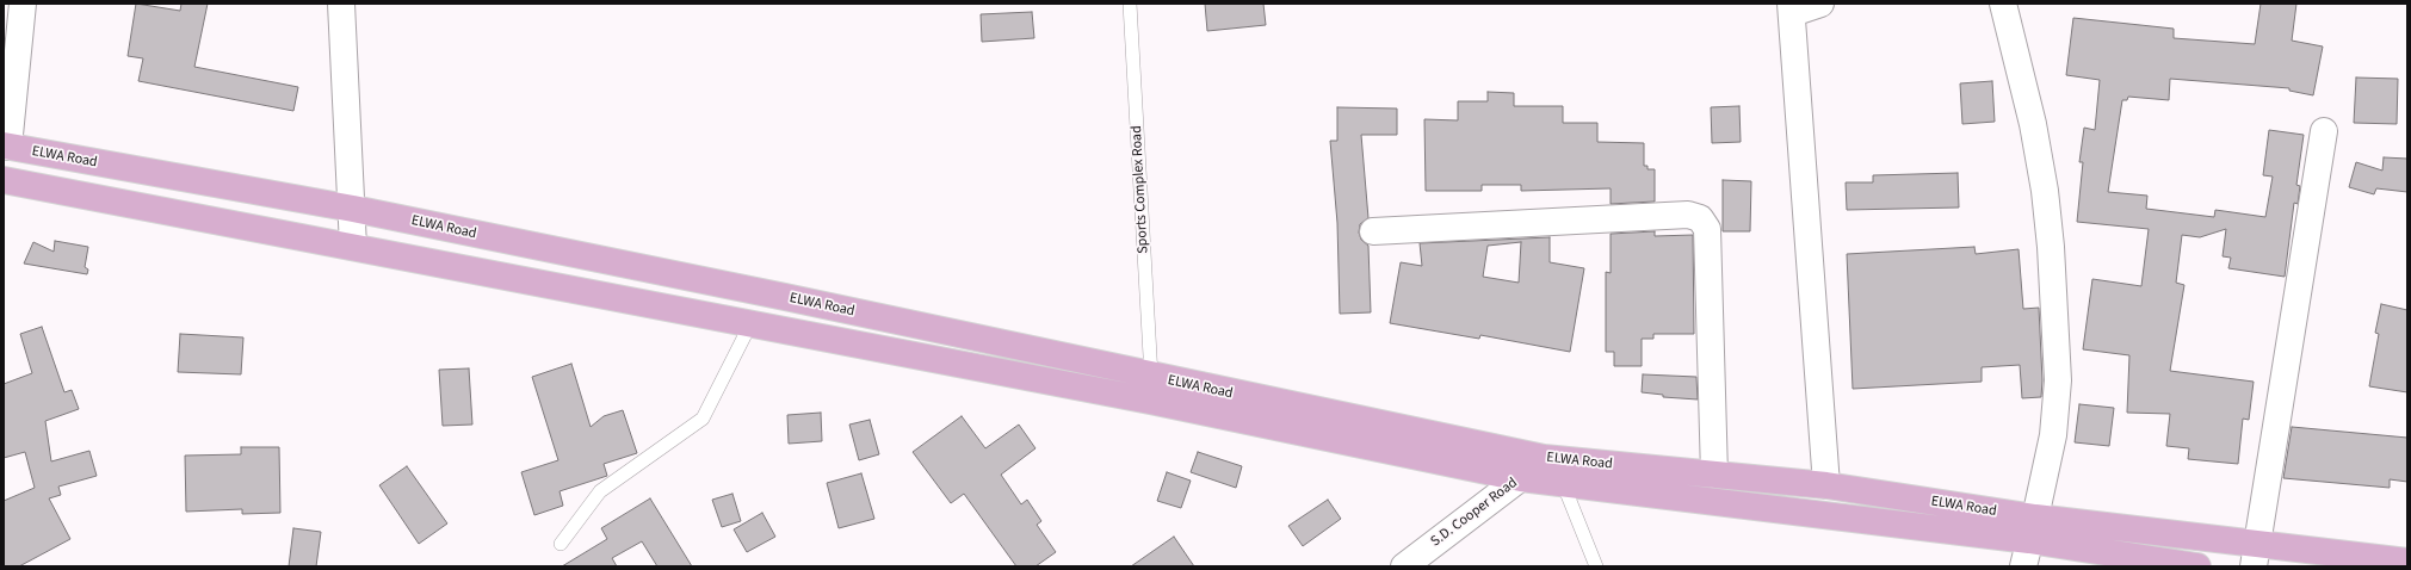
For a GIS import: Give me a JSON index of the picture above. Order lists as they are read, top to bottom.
{
  "streets": {
    "main road": ["ELWA Road"],
    "street": ["S.D. Cooper Road"],
    "lane": ["Sports Complex Road"]
  },
  "crossings": [
    ["ELWA Road", "Sports Complex Road"],
    ["ELWA Road", "S.D. Cooper Road"]
  ]
}
